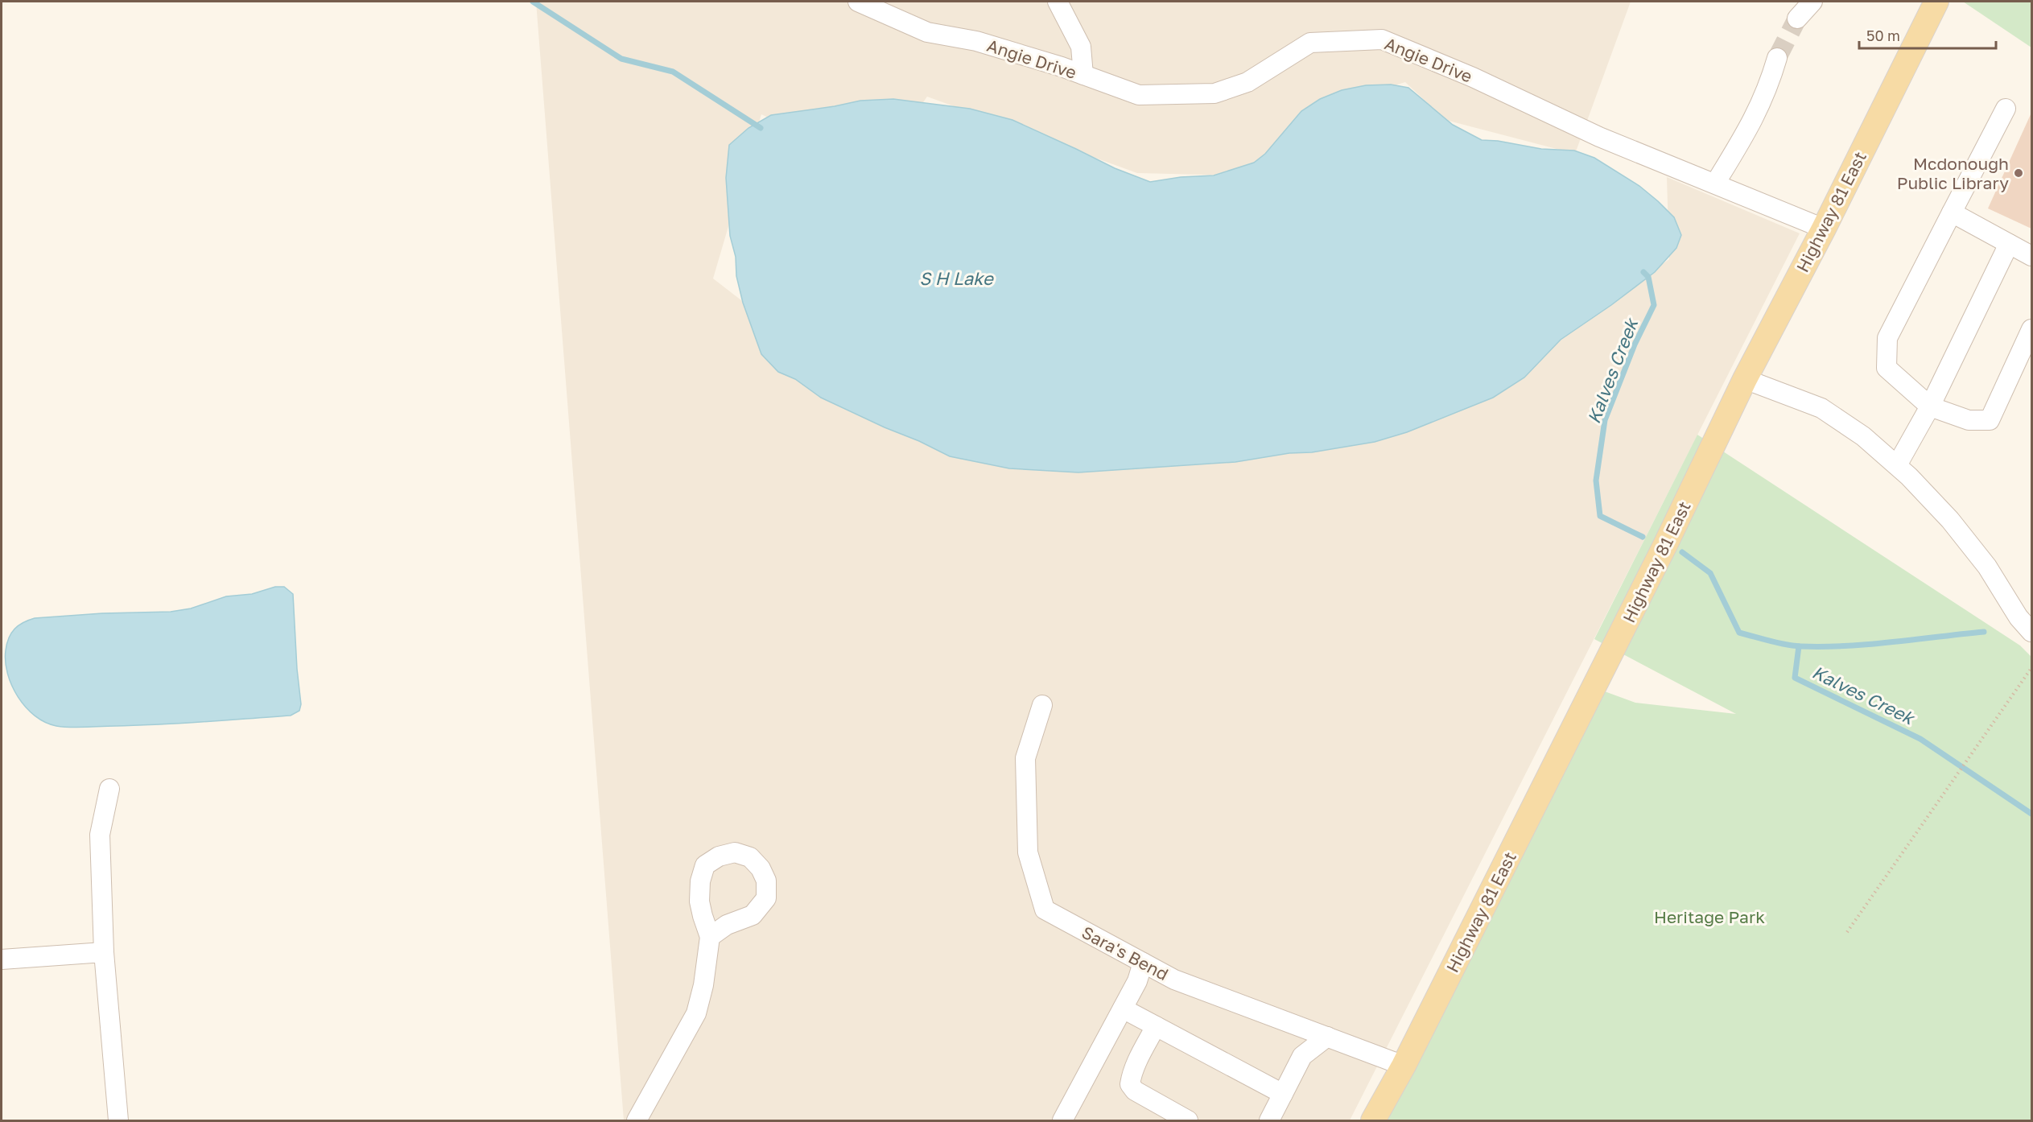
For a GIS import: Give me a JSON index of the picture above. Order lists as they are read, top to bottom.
{
  "streets": {
    "main road": ["Highway 81 East"],
    "street": ["Angie Drive", "Sara's Bend"]
  },
  "crossings": [
    ["Angie Drive", "Highway 81 East"],
    ["Highway 81 East", "Sara's Bend"]
  ],
  "water": ["S H Lake", "Kalves Creek"],
  "parks": ["Heritage Park"],
  "places": ["Mcdonough Public Library"],
  "scale_bar": "50 m"
}
